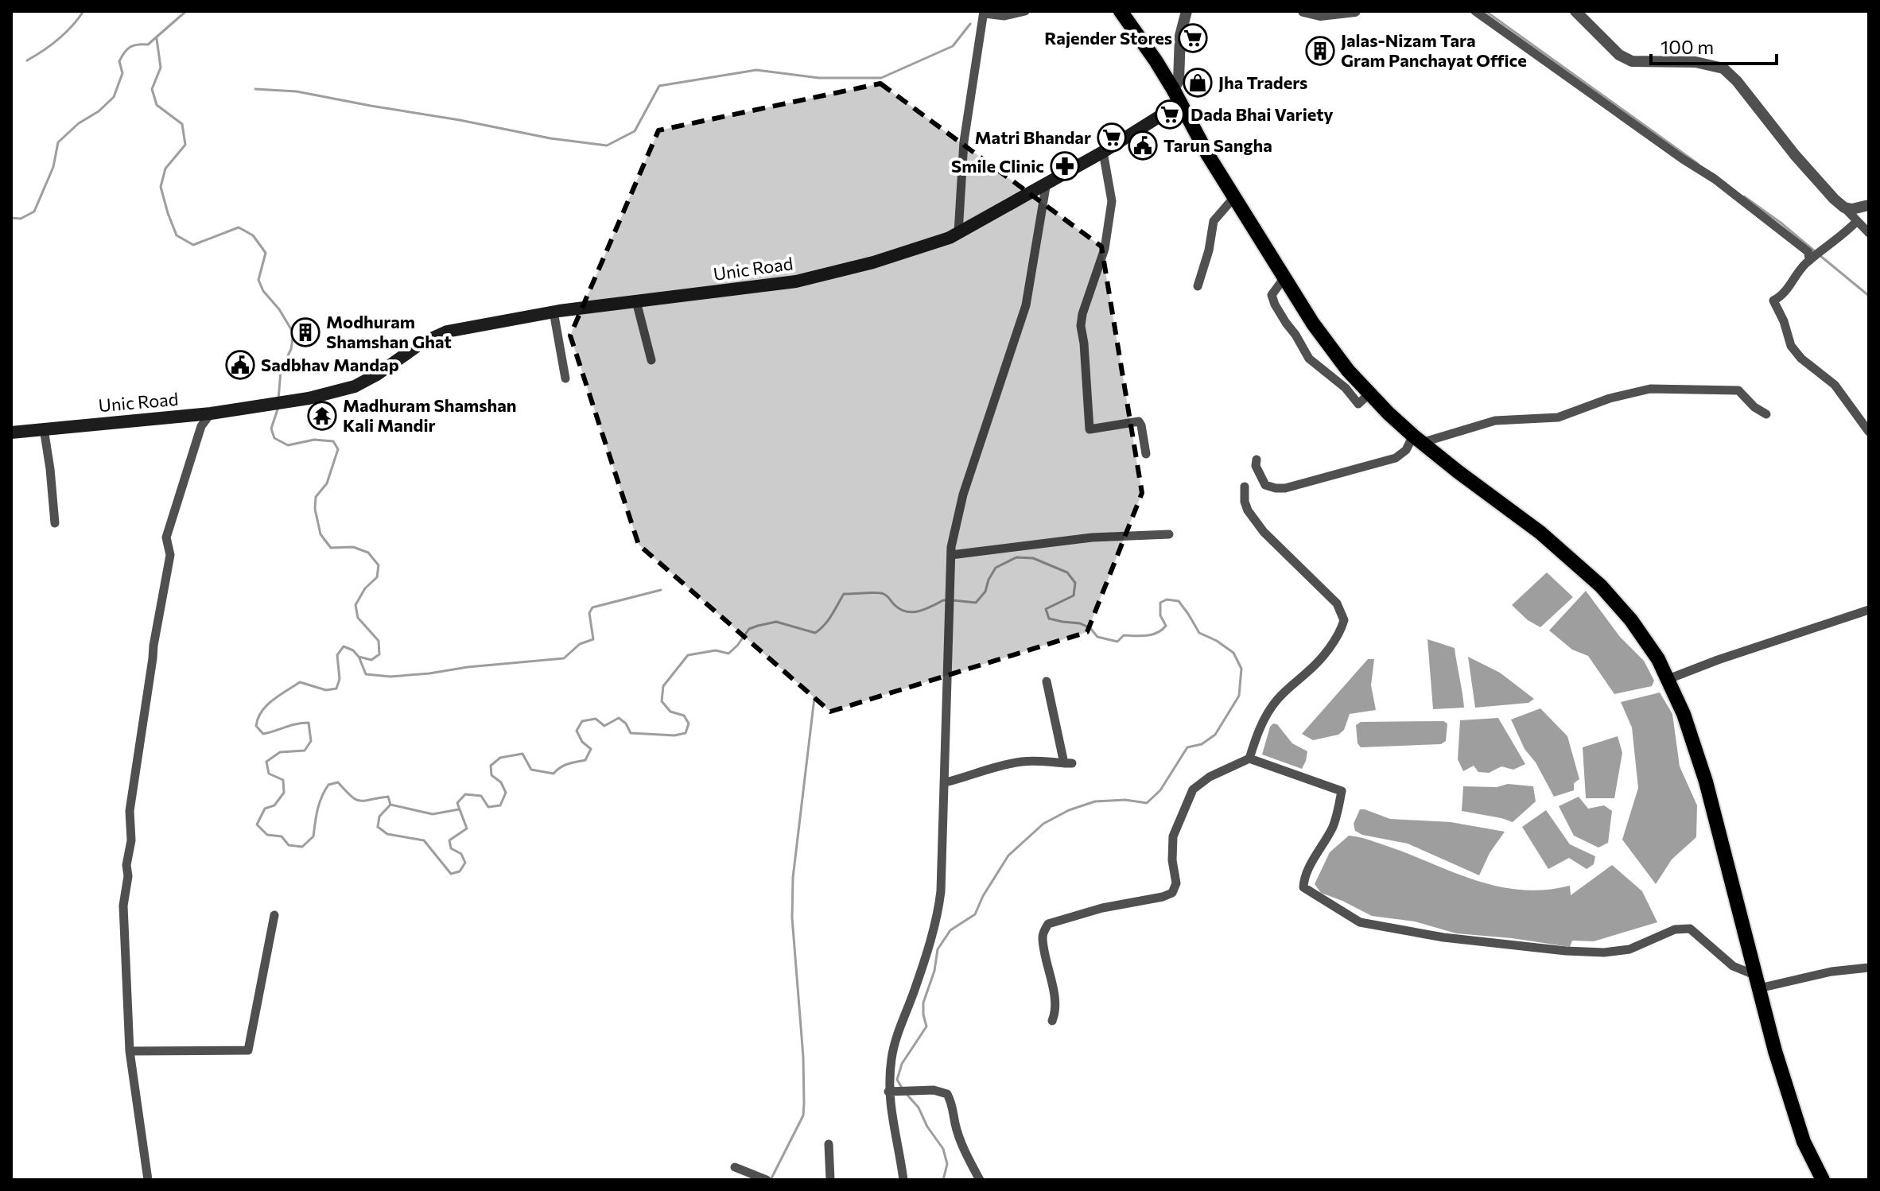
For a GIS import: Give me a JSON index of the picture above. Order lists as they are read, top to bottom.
{
  "streets": {
    "main road": ["Unic Road"]
  },
  "places": {
    "supermarket": ["Rajender Stores", "Dada Bhai Variety", "Matri Bhandar"],
    "building": ["Jalas-Nizam Tara Gram Panchayat Office", "Modhuram Shamshan Ghat"],
    "shop": ["Jha Traders"],
    "public building": ["Tarun Sangha", "Sadbhav Mandap"],
    "pharmacy": ["Smile Clinic"],
    "temple": ["Madhuram Shamshan Kali Mandir"]
  },
  "scale_bar": "100 m"
}
